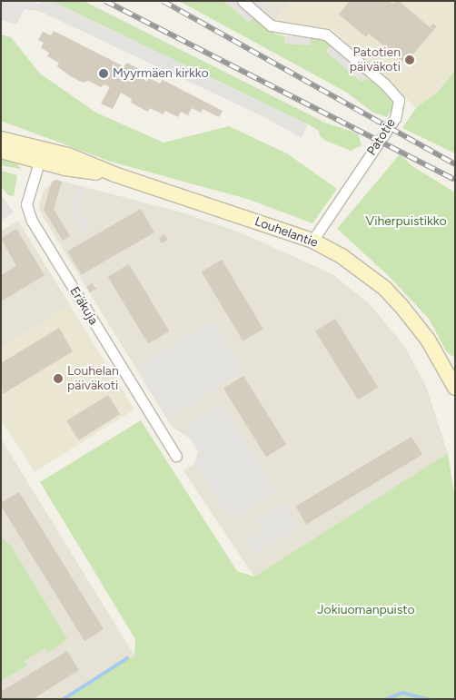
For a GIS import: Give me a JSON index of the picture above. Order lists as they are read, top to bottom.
{
  "streets": {
    "main road": ["Louhelantie"],
    "street": ["Patotie", "Eräkuja"]
  },
  "crossings": [
    ["Patotie", "Louhelantie"],
    ["Louhelantie", "Eräkuja"]
  ],
  "parks": ["Viherpuistikko", "Jokiuomanpuisto"],
  "places": ["Patotien päiväkoti", "Myyrmäen kirkko", "Louhelan päiväkoti"]
}
